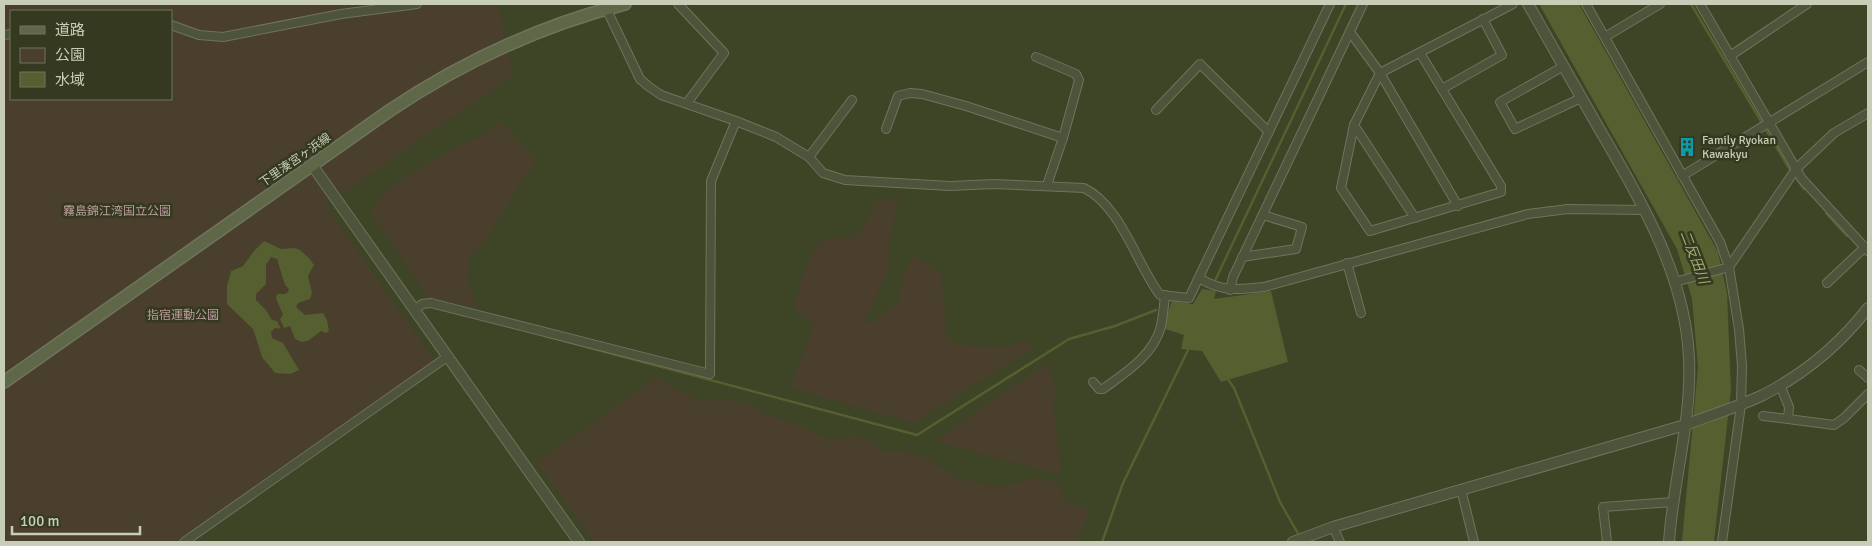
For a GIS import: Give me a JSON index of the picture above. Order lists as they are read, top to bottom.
{
  "streets": {
    "main road": ["下里湊宮ヶ浜線"]
  },
  "water": ["二反田川"],
  "parks": ["霧島錦江湾国立公園", "指宿運動公園"],
  "places": {
    "building": ["Family Ryokan Kawakyu"]
  },
  "legend": ["道路", "公園", "水域"],
  "scale_bar": "100 m"
}
